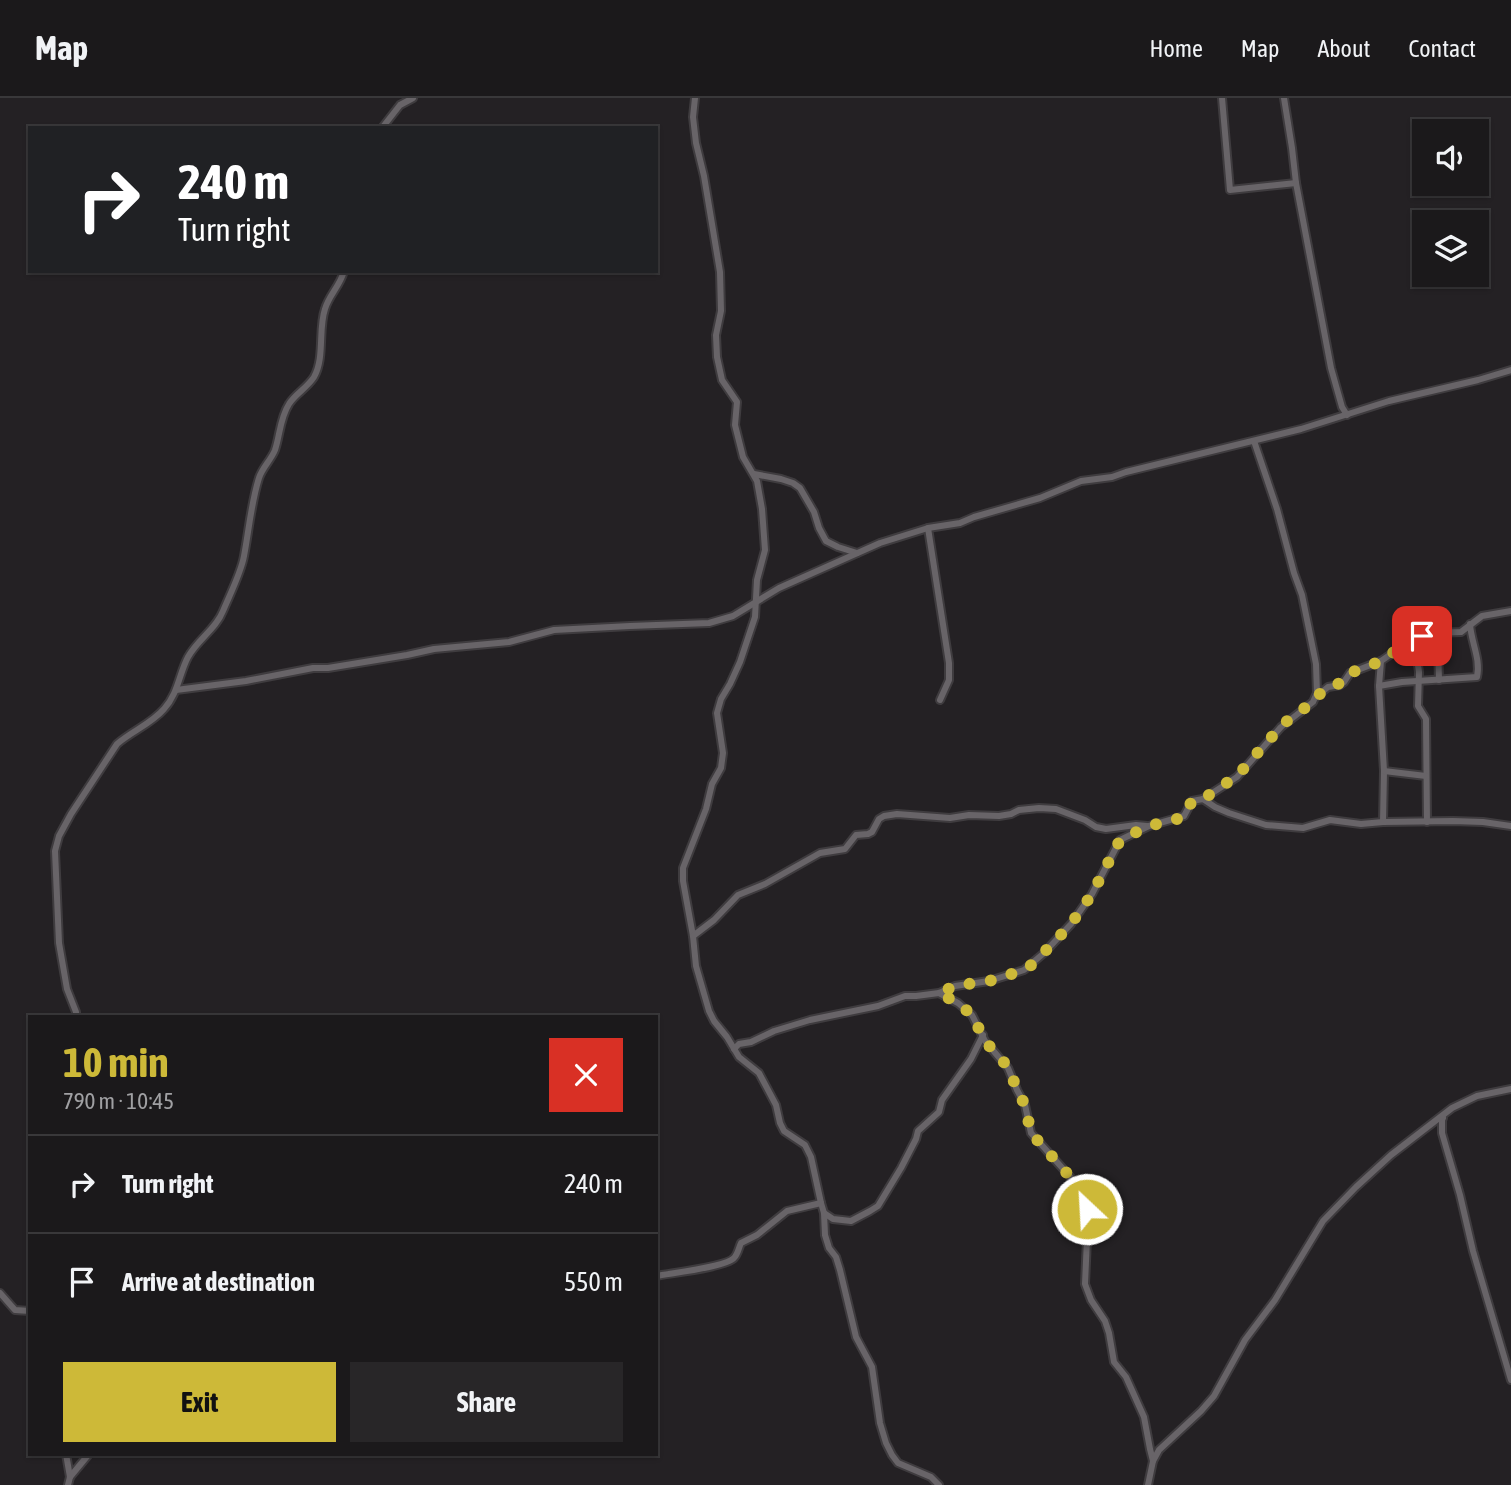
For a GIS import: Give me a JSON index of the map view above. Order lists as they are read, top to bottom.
{
  "page": {
    "header": "Map",
    "nav": [
      "Home",
      "Map",
      "About",
      "Contact"
    ],
    "turn": ["240 m", "Turn right"],
    "heading": ["10 min", "790 m · 10:45"],
    "list": [
      {
        "name": "Turn right",
        "value": "240 m"
      },
      {
        "name": "Arrive at destination",
        "value": "550 m"
      }
    ],
    "buttons": ["Exit", "Share"]
  }
}
